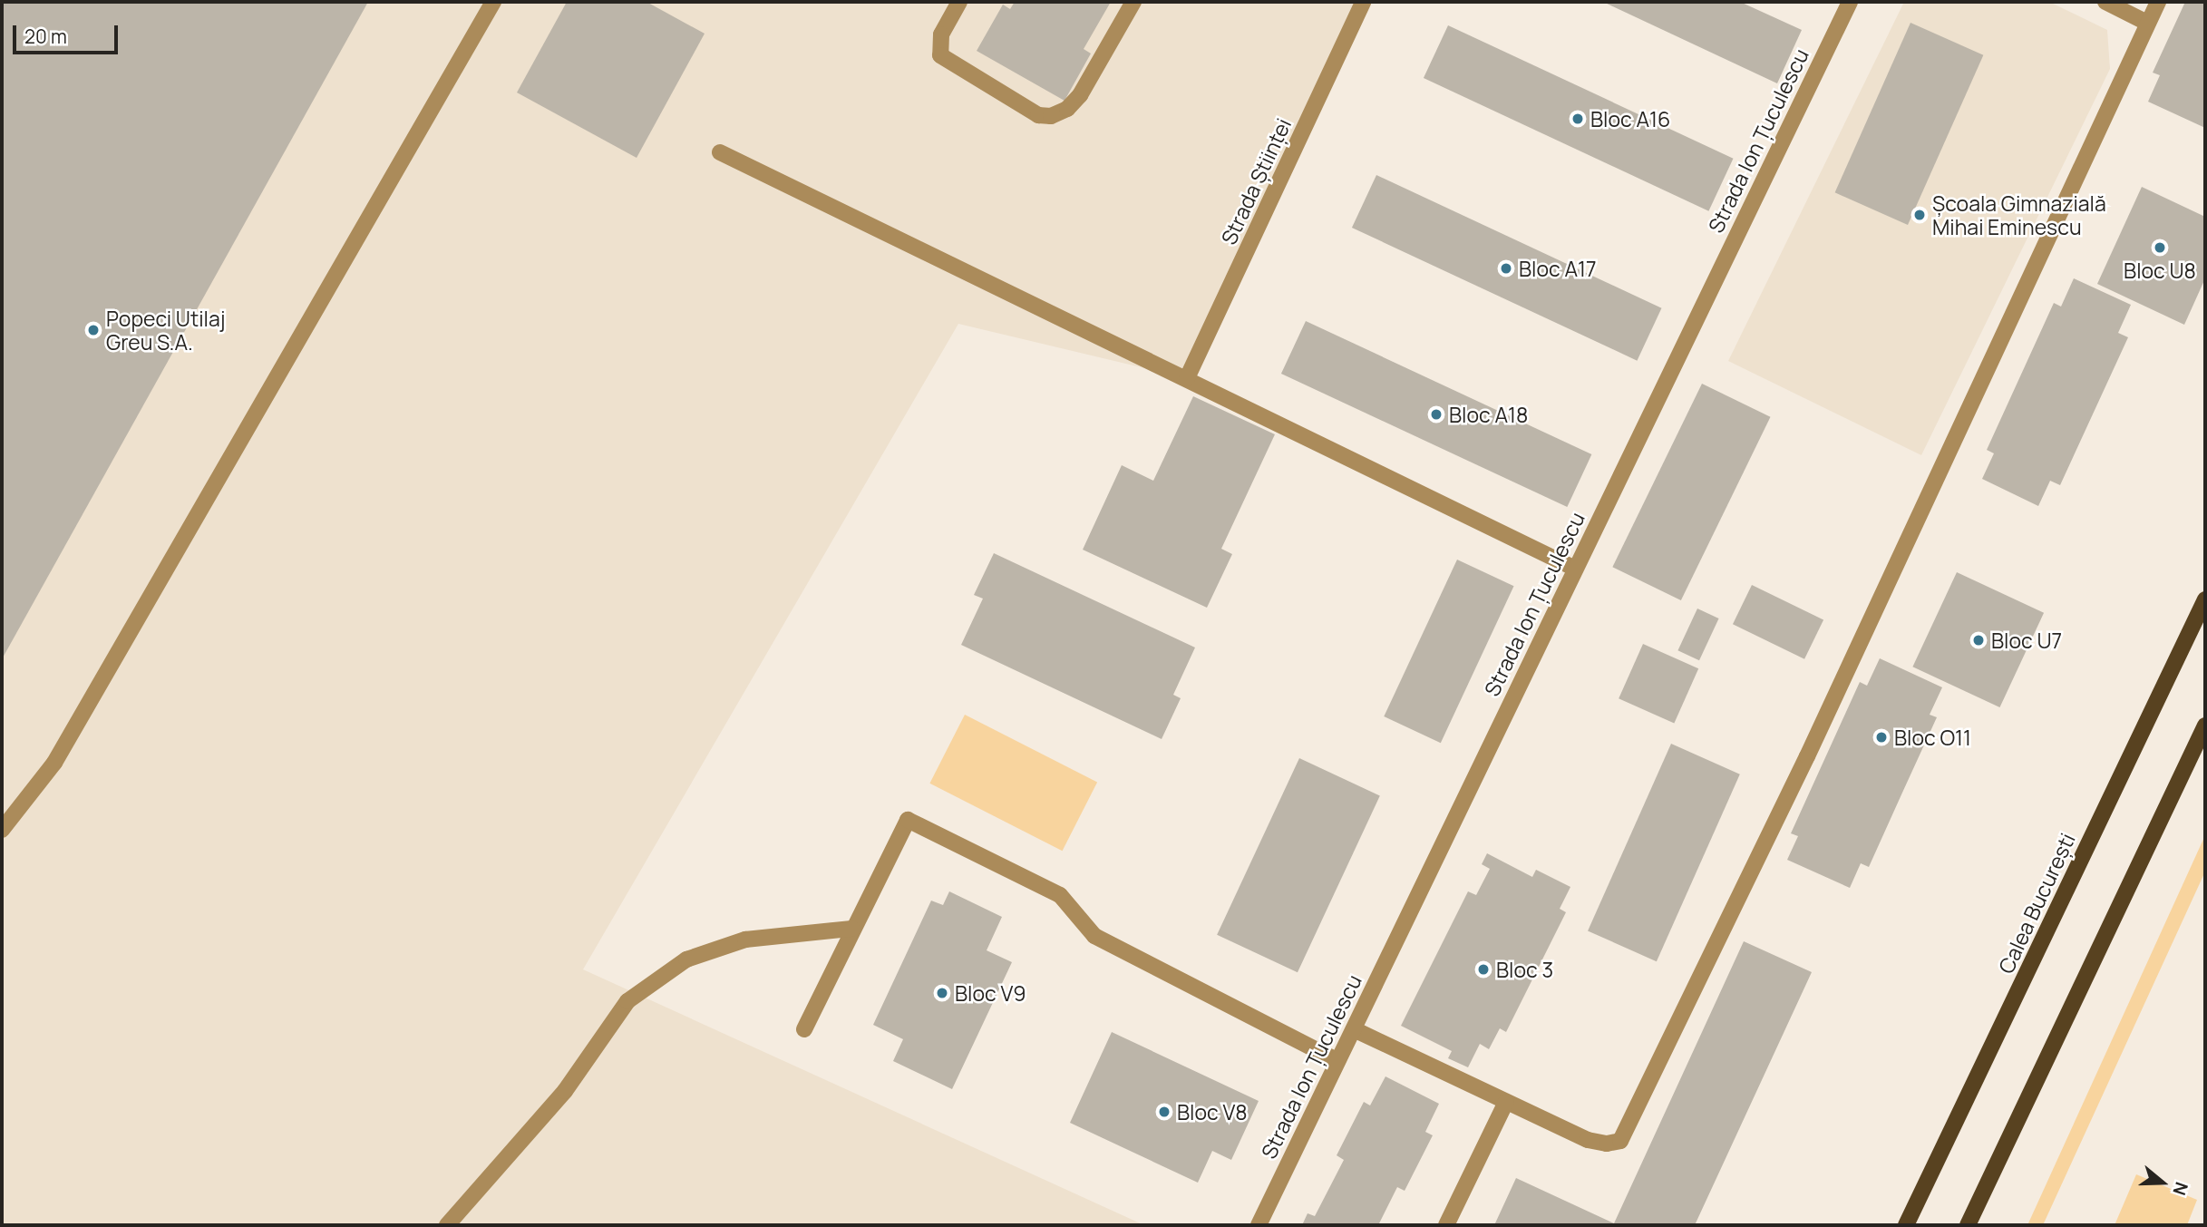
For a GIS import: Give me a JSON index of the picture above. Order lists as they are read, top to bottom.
{
  "streets": {
    "main road": ["Calea București"],
    "street": ["Strada Ion Țuculescu", "Strada Științei"]
  },
  "places": [
    "Bloc A16",
    "Școala Gimnazială Mihai Eminescu",
    "Bloc U8",
    "Bloc A17",
    "Popeci Utilaj Greu S.A.",
    "Bloc A18",
    "Bloc U7",
    "Bloc O11",
    "Bloc 3",
    "Bloc V9",
    "Bloc V8"
  ],
  "scale_bar": "20 m",
  "north": "right"
}
